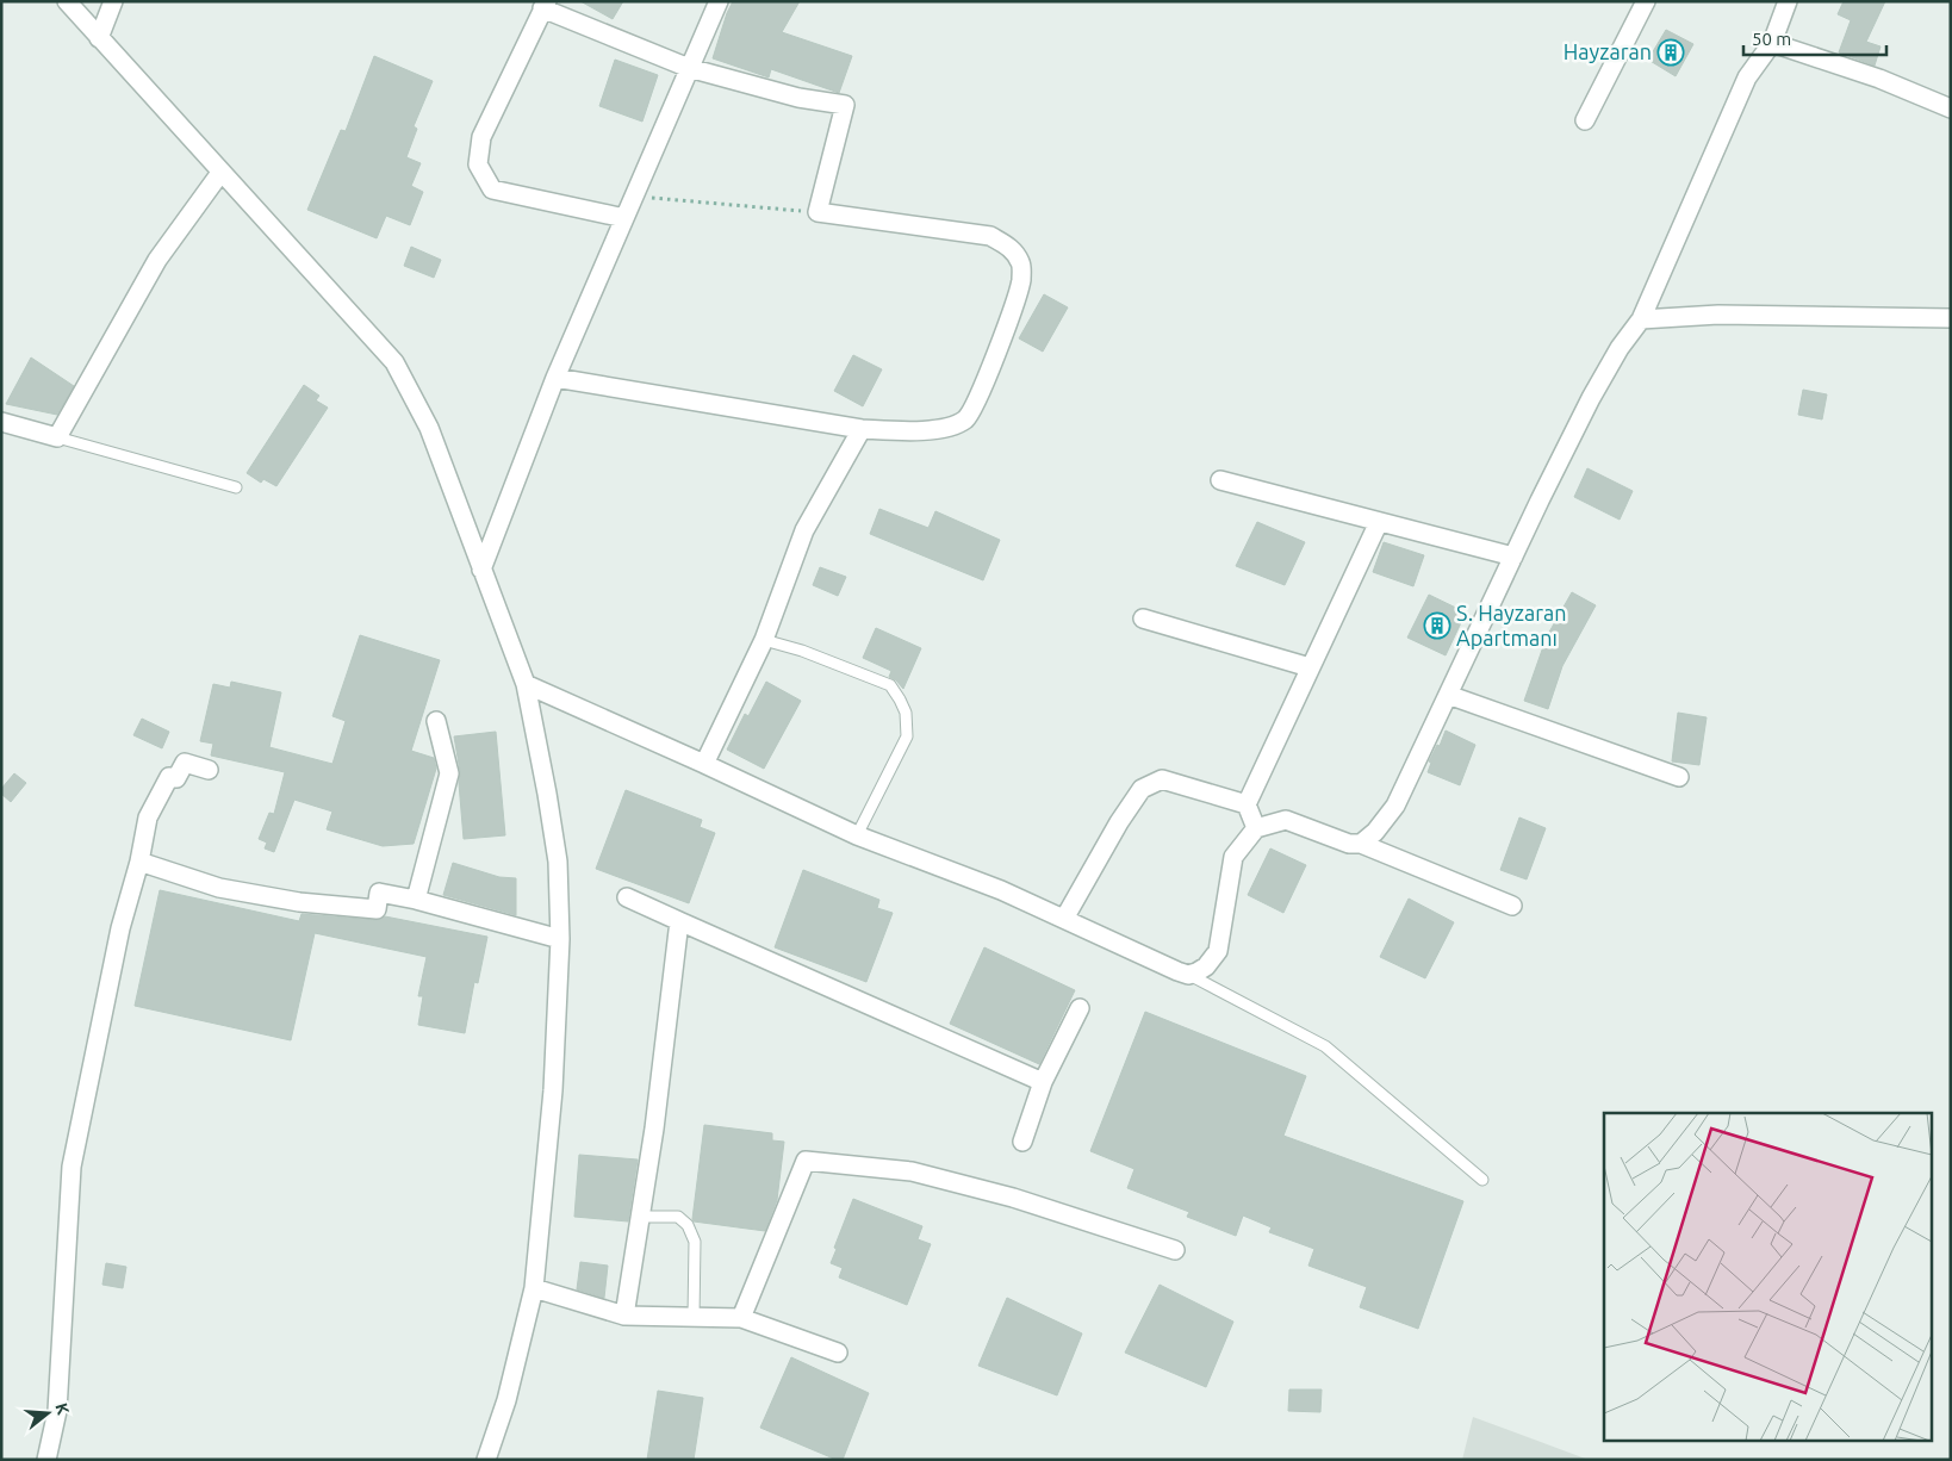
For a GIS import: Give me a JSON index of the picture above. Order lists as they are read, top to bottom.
{
  "places": {
    "building": ["Hayzaran", "S. Hayzaran Apartmanı"]
  },
  "scale_bar": "50 m",
  "north": "right"
}
